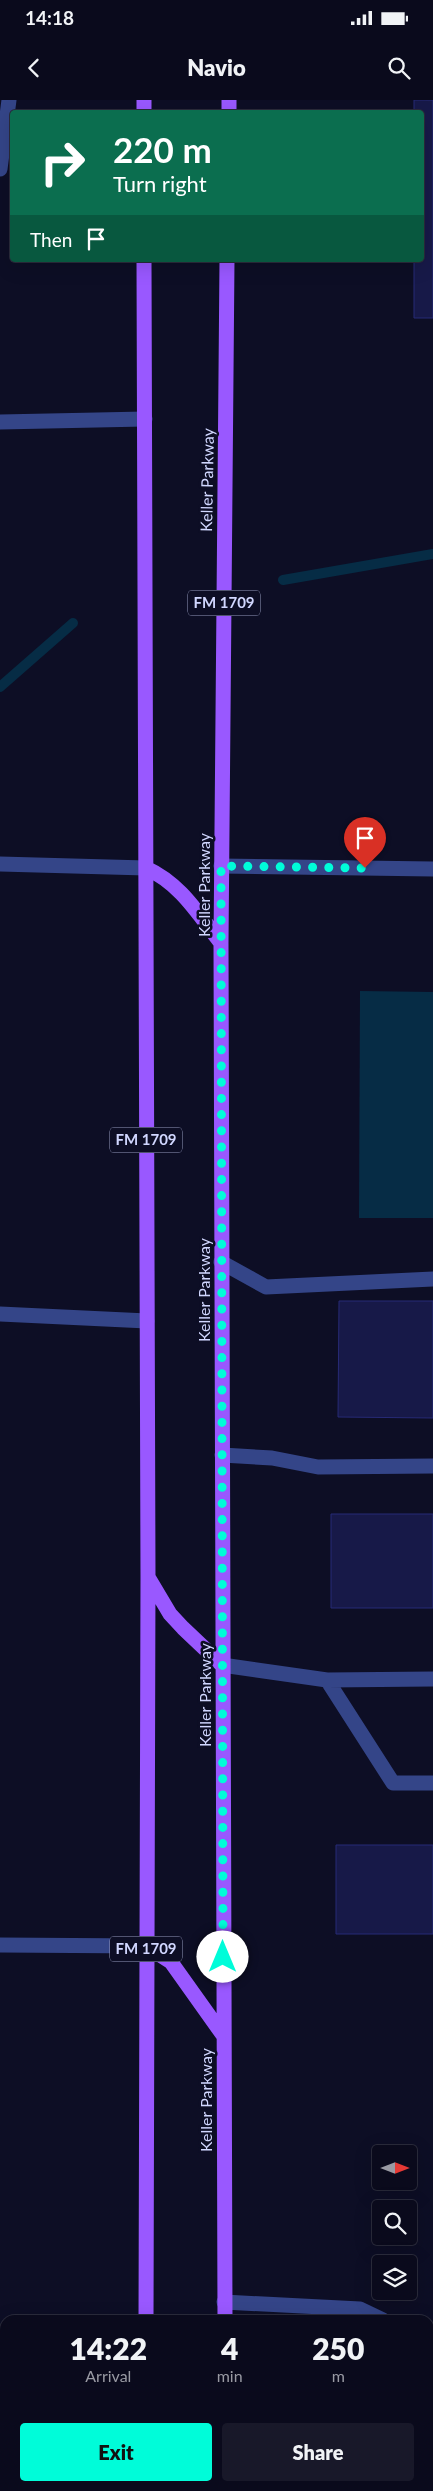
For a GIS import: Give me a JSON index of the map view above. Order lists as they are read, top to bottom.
{
  "streets": {
    "main road": ["Keller Parkway", "FM 1709"]
  },
  "north": "right",
  "page": {
    "status": "14:18",
    "header": "Navio",
    "turn": ["220 m", "Turn right"],
    "then": "Then",
    "eta": [
      "14:22",
      "Arrival",
      "4",
      "min",
      "250",
      "m"
    ],
    "buttons": ["Exit", "Share"]
  }
}
